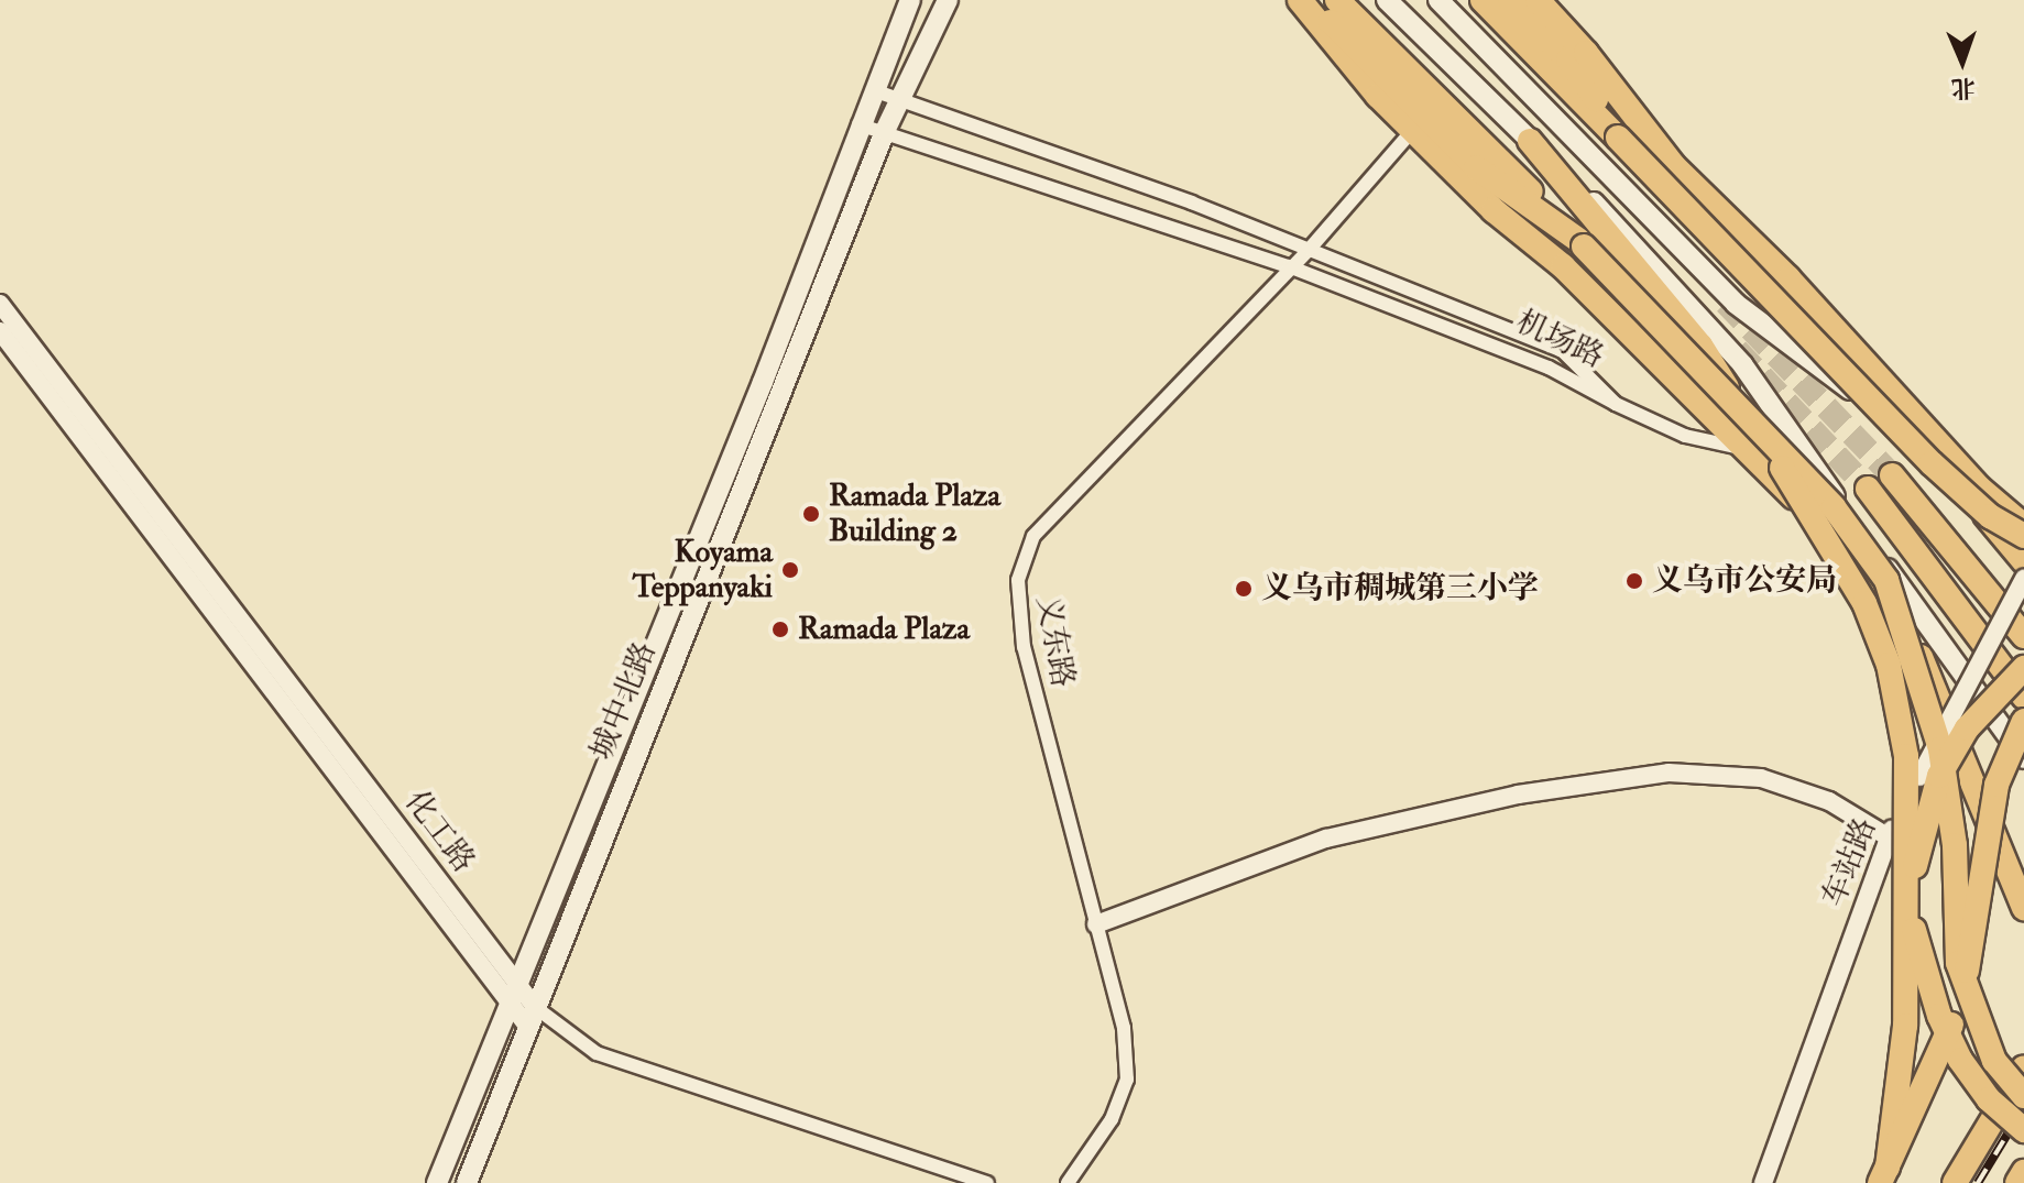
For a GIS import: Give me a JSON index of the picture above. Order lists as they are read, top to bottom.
{
  "streets": {
    "main road": ["城中北路"],
    "street": [
      "机场路",
      "义东路",
      "化工路",
      "车站路"
    ]
  },
  "crossings": [
    ["机场路", "义东路"],
    ["机场路", "城中北路"],
    ["城中北路", "化工路"]
  ],
  "places": [
    "Ramada Plaza Building 2",
    "Koyama Teppanyaki",
    "义乌市公安局",
    "义乌市稠城第三小学",
    "Ramada Plaza"
  ],
  "north": "bottom"
}
